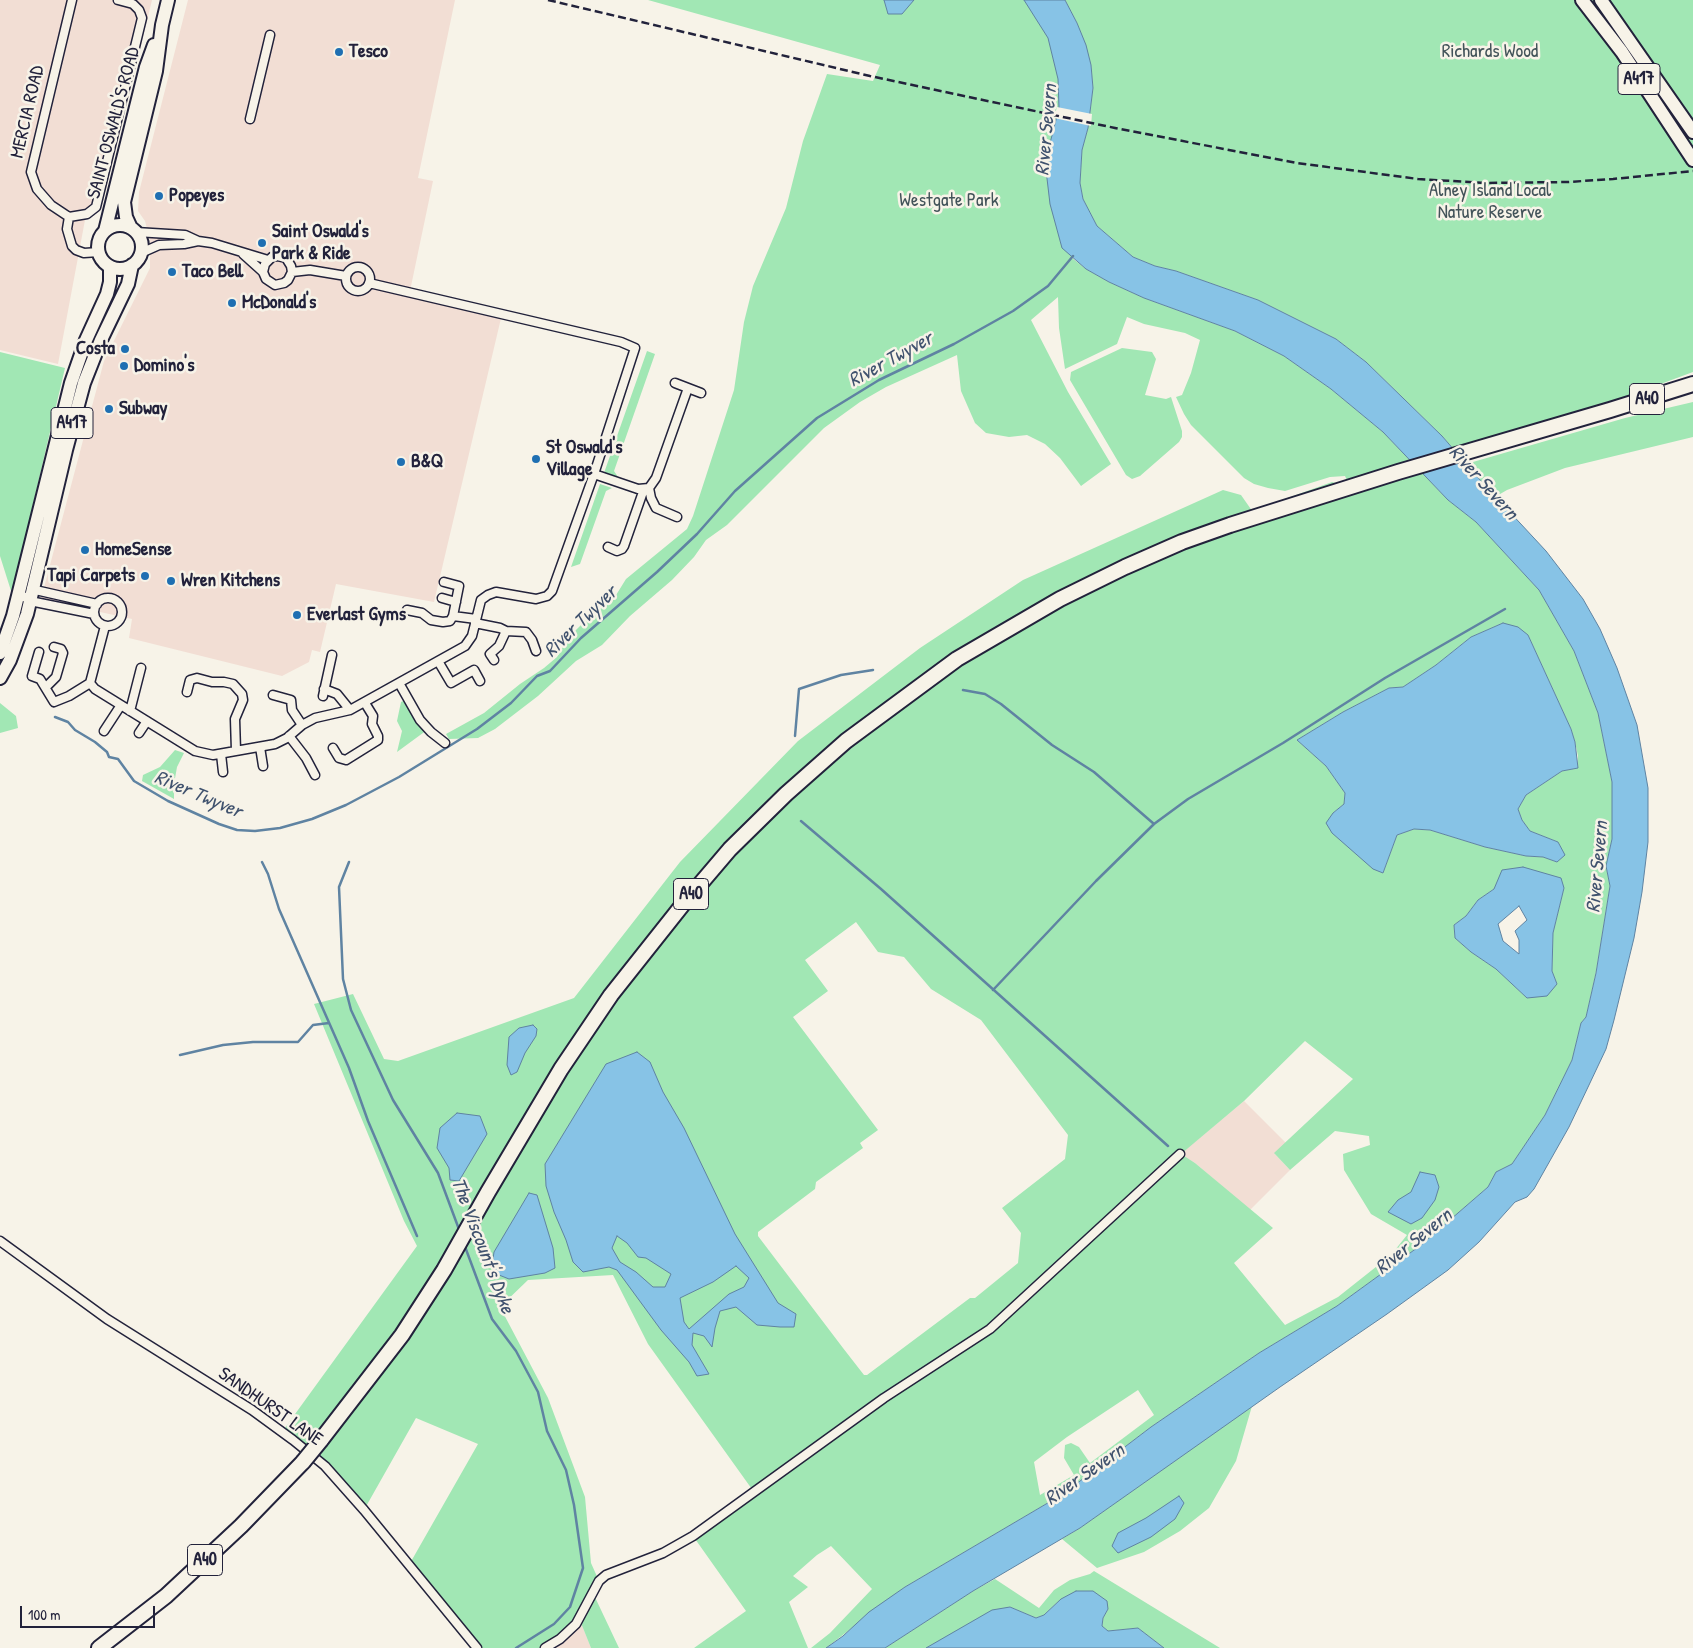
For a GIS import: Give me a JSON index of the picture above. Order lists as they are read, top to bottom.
{
  "streets": {
    "highway": ["A40"],
    "main road": ["A417", "SAINT OSWALD'S ROAD"],
    "street": ["MERCIA ROAD", "SANDHURST LANE"]
  },
  "crossings": [
    ["A417", "SAINT OSWALD'S ROAD"]
  ],
  "water": ["River Severn", "River Twyver", "The Viscount's Dyke"],
  "parks": ["Richards Wood", "Alney Island Local Nature Reserve", "Westgate Park"],
  "places": [
    "Tesco",
    "Popeyes",
    "Saint Oswald's Park & Ride",
    "Taco Bell",
    "McDonald's",
    "Costa",
    "Domino's",
    "Subway",
    "St Oswald's Village",
    "B&Q",
    "HomeSense",
    "Tapi Carpets",
    "Wren Kitchens",
    "Everlast Gyms"
  ],
  "scale_bar": "100 m"
}
